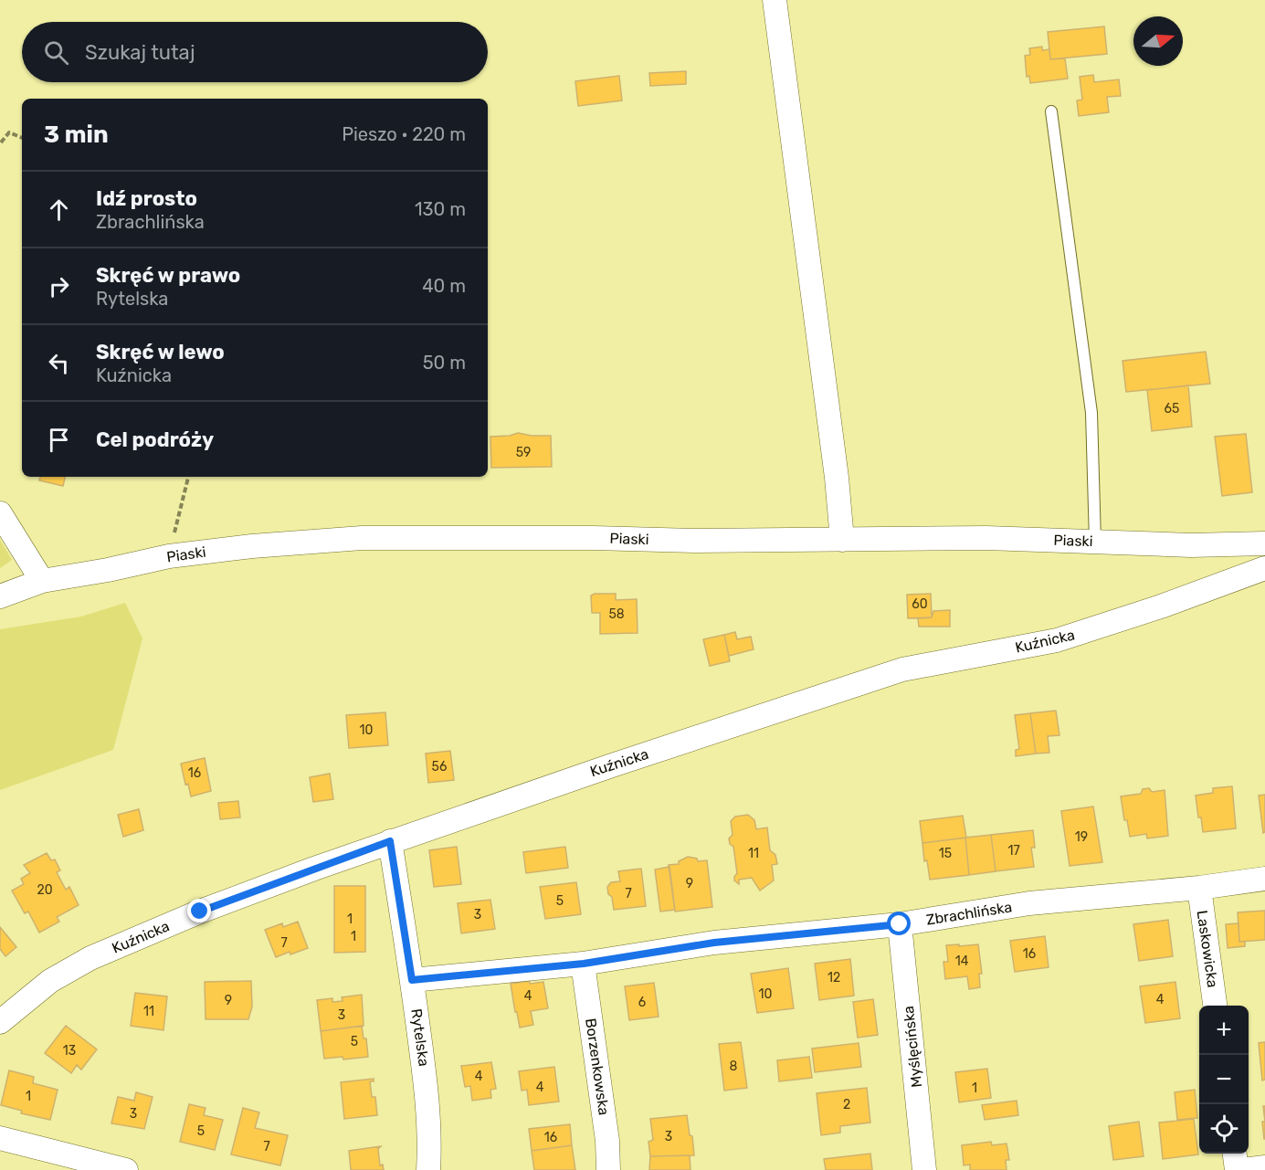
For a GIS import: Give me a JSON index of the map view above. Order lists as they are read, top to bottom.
{
  "streets": {
    "street": [
      "Piaski",
      "Kuźnicka",
      "Zbrachlińska",
      "Laskowicka",
      "Rytelska",
      "Myślęcińska",
      "Borzenkowska"
    ]
  },
  "crossings": [
    ["Kuźnicka", "Rytelska"],
    ["Zbrachlińska", "Laskowicka"],
    ["Zbrachlińska", "Rytelska"],
    ["Zbrachlińska", "Myślęcińska"],
    ["Zbrachlińska", "Borzenkowska"]
  ],
  "house_numbers": [
    "65",
    "59",
    "60",
    "58",
    "10",
    "56",
    "16",
    "19",
    "17",
    "11",
    "15",
    "9",
    "20",
    "7",
    "5",
    "3",
    "1",
    "1",
    "7",
    "16",
    "14",
    "12",
    "10",
    "4",
    "4",
    "9",
    "6",
    "11",
    "3",
    "5",
    "13",
    "8",
    "4",
    "4",
    "1",
    "1",
    "2",
    "3",
    "5",
    "3",
    "16",
    "7"
  ],
  "north": "right",
  "page": {
    "search": "Szukaj tutaj",
    "heading": ["3 min", "Pieszo · 220 m"],
    "list": [
      ["Idź prosto", "Zbrachlińska", "130 m"],
      ["Skręć w prawo", "Rytelska", "40 m"],
      ["Skręć w lewo", "Kuźnicka", "50 m"],
      "Cel podróży"
    ],
    "map_buttons": ["+", "−"]
  }
}
